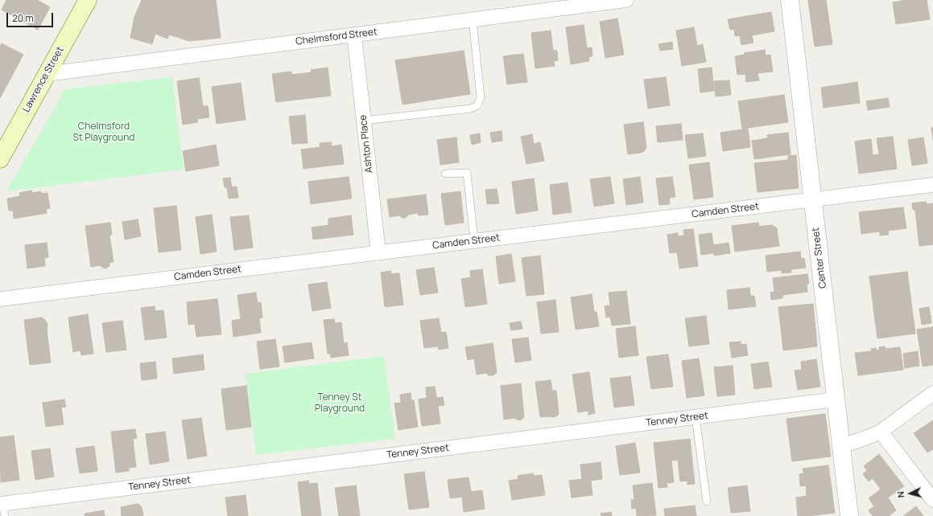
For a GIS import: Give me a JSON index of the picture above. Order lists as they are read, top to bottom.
{
  "streets": {
    "main road": ["Lawrence Street"],
    "street": [
      "Chelmsford Street",
      "Ashton Place",
      "Camden Street",
      "Center Street",
      "Tenney Street"
    ]
  },
  "crossings": [
    ["Chelmsford Street", "Lawrence Street"],
    ["Chelmsford Street", "Ashton Place"],
    ["Ashton Place", "Camden Street"],
    ["Camden Street", "Center Street"],
    ["Center Street", "Tenney Street"]
  ],
  "parks": ["Chelmsford St Playground", "Tenney St Playground"],
  "scale_bar": "20 m",
  "north": "left"
}
